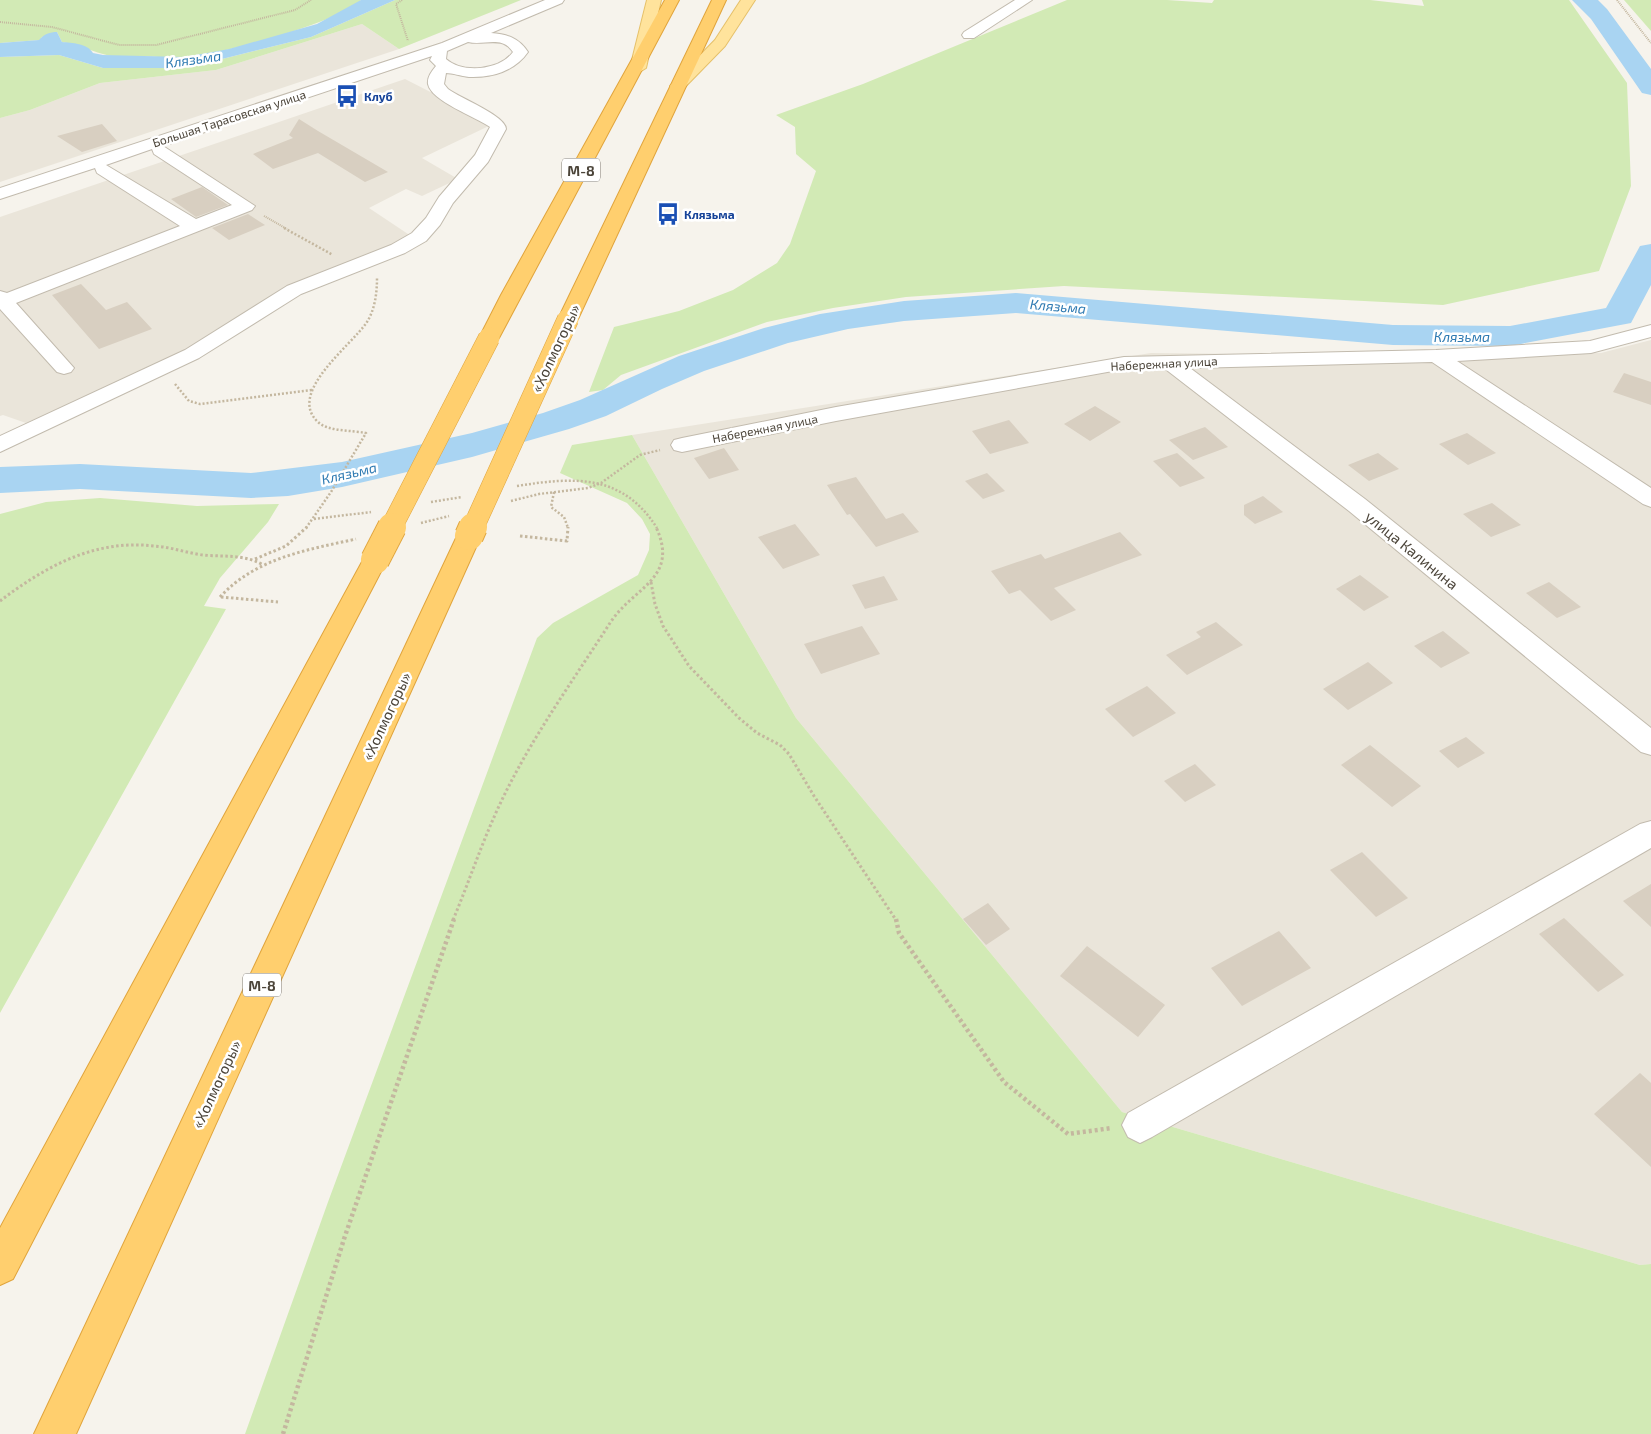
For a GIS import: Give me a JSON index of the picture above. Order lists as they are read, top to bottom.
{
  "streets": {
    "highway": ["М-8", "«Холмогоры»"],
    "street": ["Большая Тарасовская улица", "Набережная улица", "улица Калинина"]
  },
  "crossings": [
    ["Набережная улица", "улица Калинина"]
  ],
  "water": ["Клязьма"],
  "places": {
    "bus stop": ["Клуб", "Клязьма"]
  }
}
